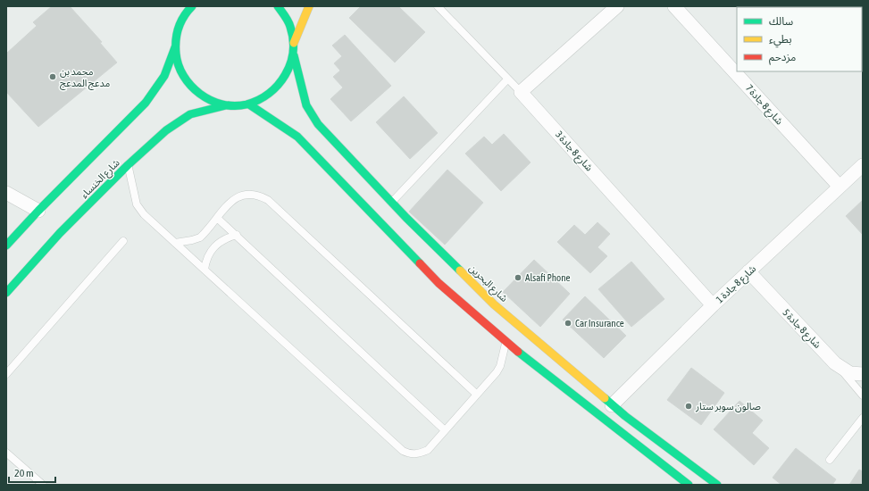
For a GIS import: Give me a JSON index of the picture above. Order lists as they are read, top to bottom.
{
  "streets": {
    "street": [
      "شارع 8 جادة 7",
      "شارع 8 جادة 3",
      "شارع الخنساء",
      "شارع البحرين",
      "شارع 8 جادة 1",
      "شارع 8 جادة 5"
    ]
  },
  "crossings": [
    ["شارع 8 جادة 7", "شارع 8 جادة 1"],
    ["شارع 8 جادة 3", "شارع 8 جادة 1"],
    ["شارع البحرين", "شارع 8 جادة 1"],
    ["شارع 8 جادة 1", "شارع 8 جادة 5"]
  ],
  "places": [
    "محمد بن مدعج المدعج",
    "Alsafi Phone",
    "Car Insurance",
    "صالون سوبر ستار"
  ],
  "legend": ["سالك", "بطيء", "مزدحم"],
  "scale_bar": "20 m"
}
